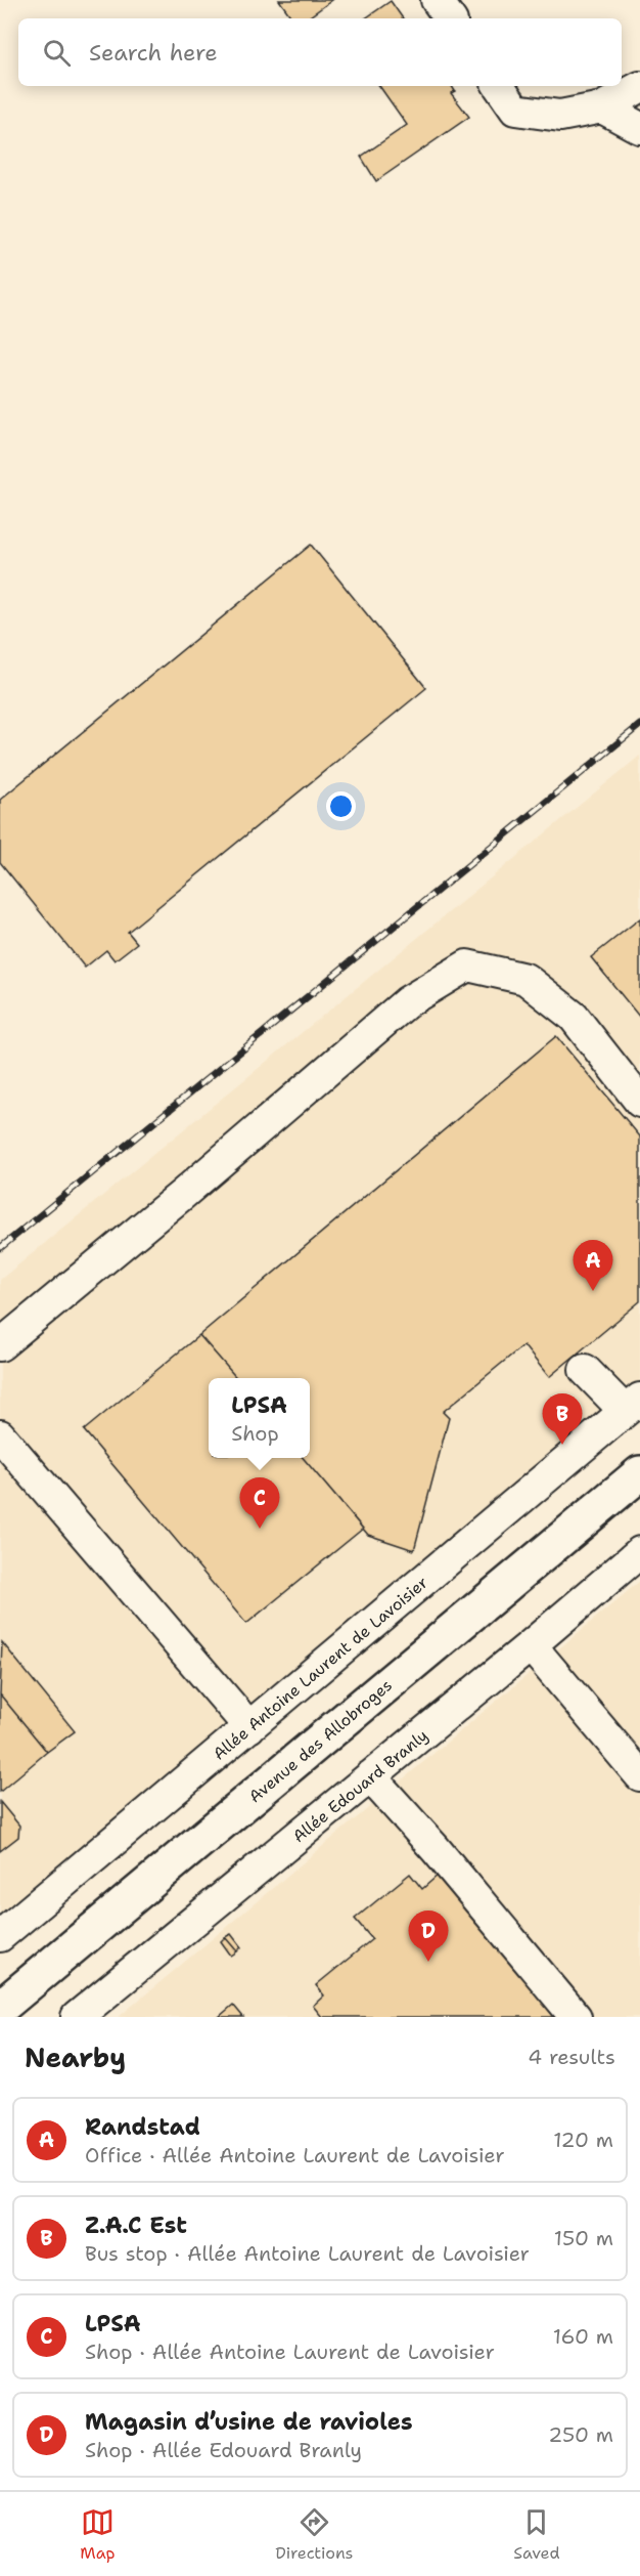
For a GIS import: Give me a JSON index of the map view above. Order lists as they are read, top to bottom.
{
  "streets": {
    "main road": ["Avenue des Allobroges"],
    "street": ["Allée Antoine Laurent de Lavoisier", "Allée Edouard Branly"]
  },
  "page": {
    "search": "Search here",
    "pins": [
      "A",
      "B",
      "C",
      "D"
    ],
    "popup": ["LPSA", "Shop"],
    "heading": ["Nearby", "4 results"],
    "list": [
      {
        "mark": "A",
        "name": "Randstad",
        "note": "Office · Allée Antoine Laurent de Lavoisier",
        "value": "120 m"
      },
      {
        "mark": "B",
        "name": "Z.A.C Est",
        "note": "Bus stop · Allée Antoine Laurent de Lavoisier",
        "value": "150 m"
      },
      {
        "mark": "C",
        "name": "LPSA",
        "note": "Shop · Allée Antoine Laurent de Lavoisier",
        "value": "160 m"
      },
      {
        "mark": "D",
        "name": "Magasin d’usine de ravioles",
        "note": "Shop · Allée Edouard Branly",
        "value": "250 m"
      }
    ],
    "nav": ["Map", "Directions", "Saved"]
  }
}
